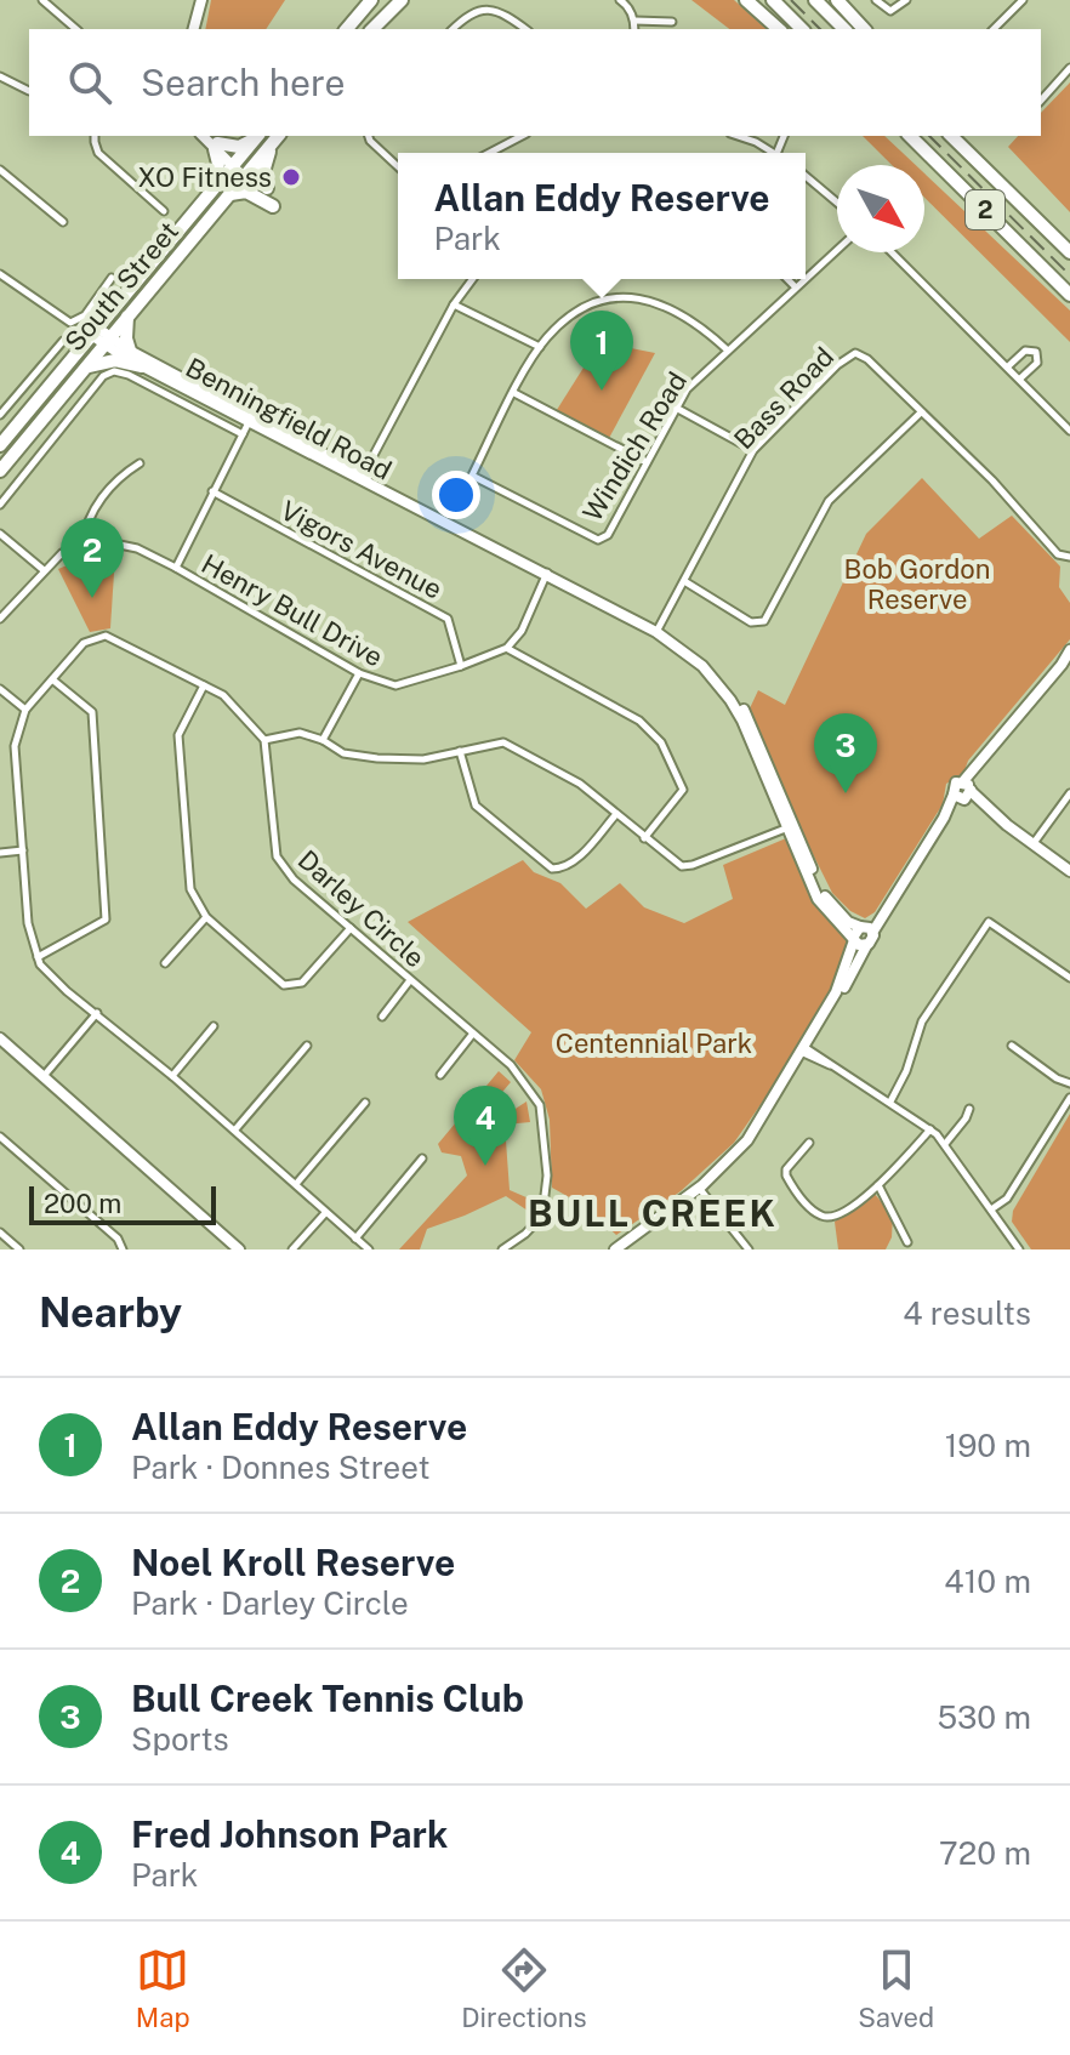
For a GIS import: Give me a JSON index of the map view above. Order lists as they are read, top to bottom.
{
  "streets": {
    "highway": ["2", "South Street"],
    "main road": ["Benningfield Road"],
    "street": [
      "Bass Road",
      "Windich Road",
      "Vigors Avenue",
      "Henry Bull Drive",
      "Darley Circle"
    ]
  },
  "crossings": [
    ["South Street", "Benningfield Road"],
    ["Bass Road", "Benningfield Road"],
    ["Vigors Avenue", "Henry Bull Drive"]
  ],
  "districts": ["BULL CREEK"],
  "parks": ["Bob Gordon Reserve", "Centennial Park"],
  "places": ["XO Fitness"],
  "scale_bar": "200 m",
  "north": "bottom right",
  "page": {
    "search": "Search here",
    "popup": ["Allan Eddy Reserve", "Park"],
    "pins": [
      "1",
      "2",
      "3",
      "4"
    ],
    "scale": "200 m",
    "heading": ["Nearby", "4 results"],
    "list": [
      {
        "mark": "1",
        "name": "Allan Eddy Reserve",
        "note": "Park · Donnes Street",
        "value": "190 m"
      },
      {
        "mark": "2",
        "name": "Noel Kroll Reserve",
        "note": "Park · Darley Circle",
        "value": "410 m"
      },
      {
        "mark": "3",
        "name": "Bull Creek Tennis Club",
        "note": "Sports",
        "value": "530 m"
      },
      {
        "mark": "4",
        "name": "Fred Johnson Park",
        "note": "Park",
        "value": "720 m"
      }
    ],
    "nav": ["Map", "Directions", "Saved"]
  }
}
